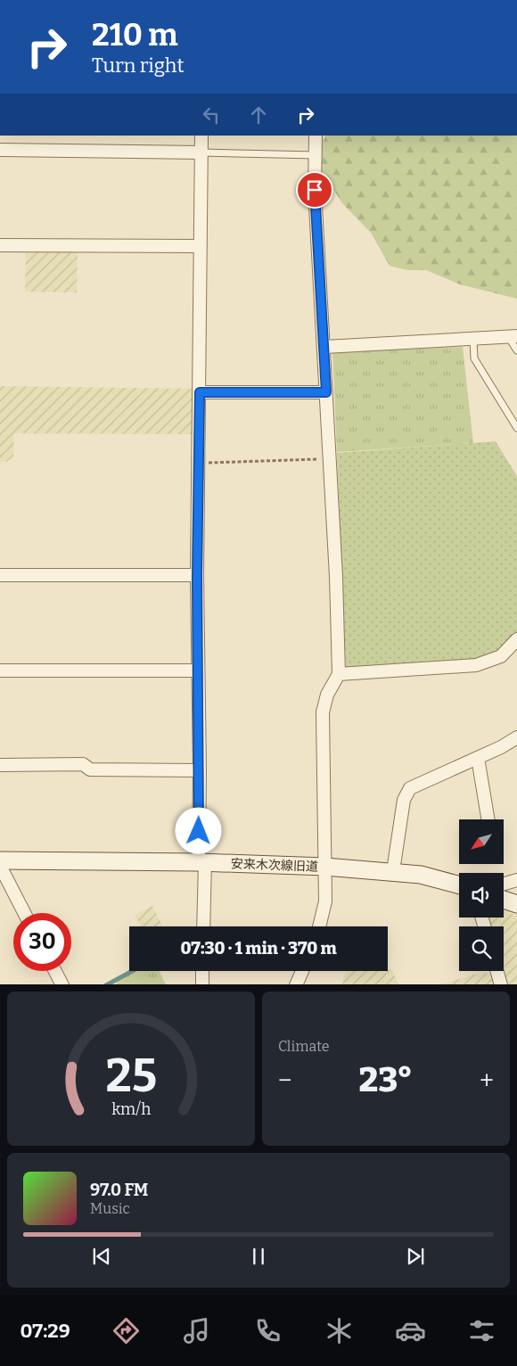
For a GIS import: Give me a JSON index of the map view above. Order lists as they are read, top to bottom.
{
  "streets": {
    "street": ["安来木次線旧道"]
  },
  "north": "bottom left",
  "page": {
    "turn": ["210 m", "Turn right"],
    "limit": "30",
    "trip": "07:30 · 1 min · 370 m",
    "tile": "Climate",
    "heat": ["−", "23°", "+"],
    "song": ["97.0 FM", "Music"],
    "tabs": "07:29",
    "gauge": ["25", "km/h"]
  }
}
